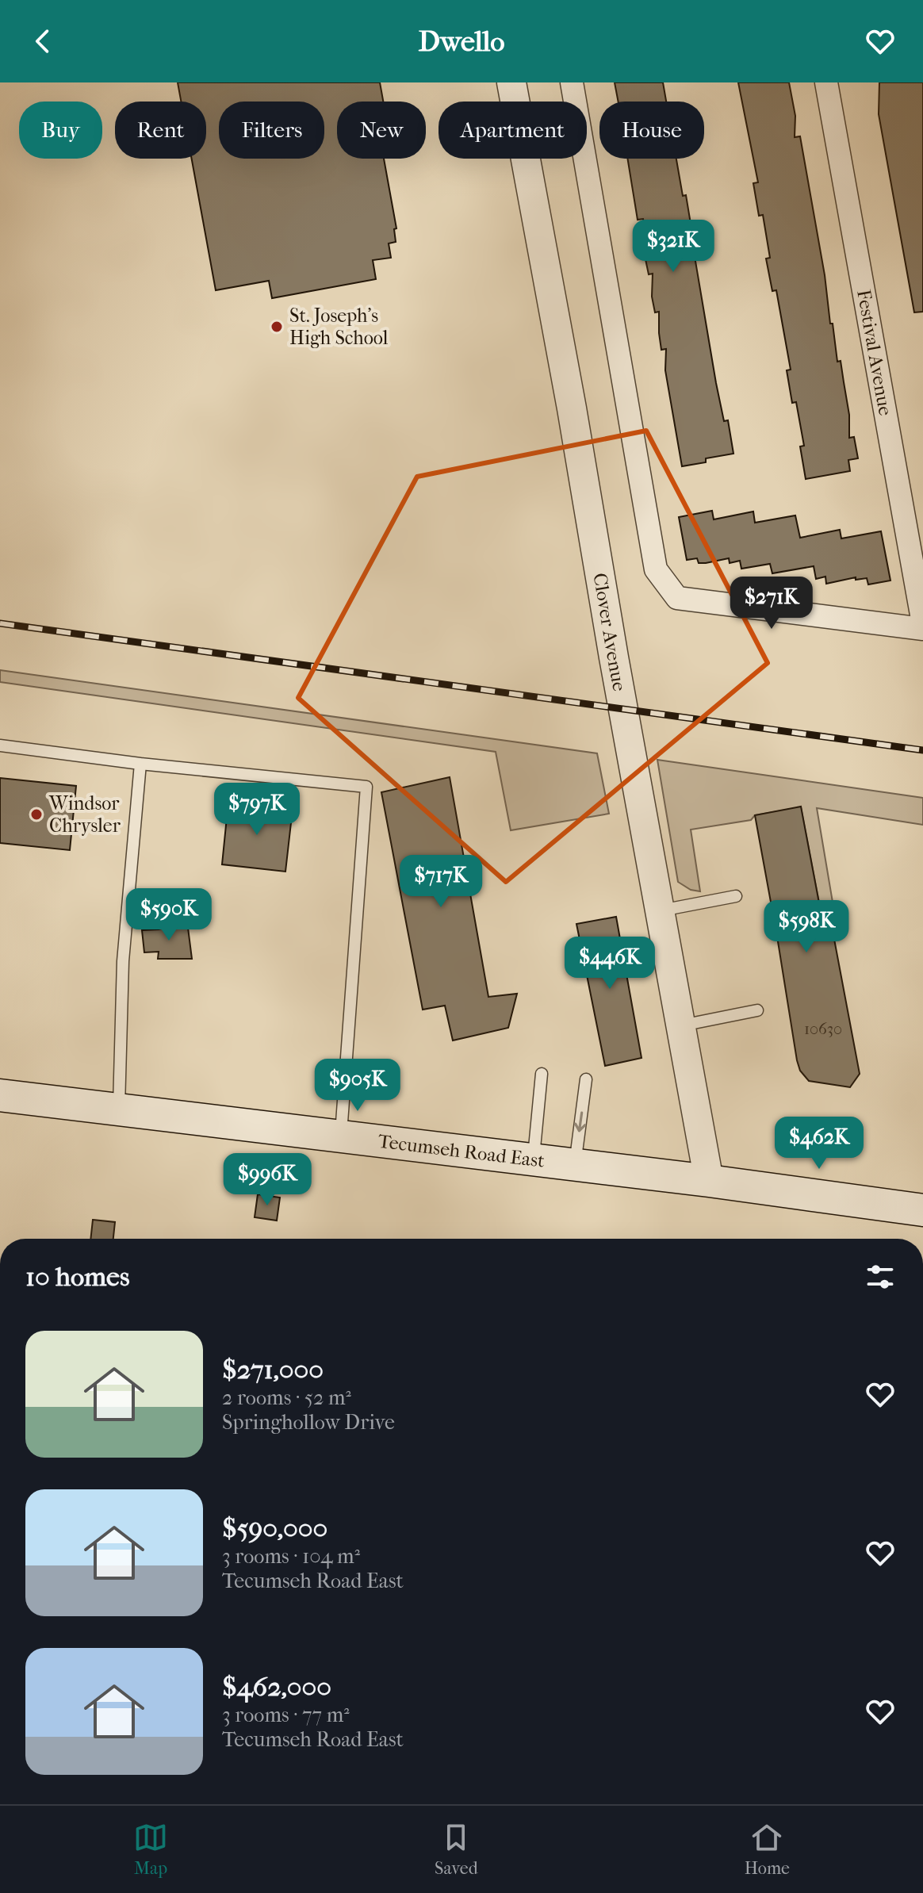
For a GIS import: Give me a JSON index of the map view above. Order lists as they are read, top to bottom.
{
  "streets": {
    "main road": ["Tecumseh Road East"],
    "street": ["Festival Avenue", "Clover Avenue"]
  },
  "crossings": [
    ["Clover Avenue", "Tecumseh Road East"]
  ],
  "places": ["St. Joseph's High School", "Windsor Chrysler"],
  "house_numbers": ["10630"],
  "page": {
    "header": "Dwello",
    "chip": [
      "Buy",
      "Rent",
      "Filters",
      "New",
      "Apartment",
      "House"
    ],
    "price": [
      "$321K",
      "$271K",
      "$797K",
      "$717K",
      "$590K",
      "$598K",
      "$446K",
      "$905K",
      "$462K",
      "$996K"
    ],
    "heading": "10 homes",
    "list": [
      {
        "name": "$271,000",
        "note": "2 rooms · 52 m² · Springhollow Drive"
      },
      {
        "name": "$590,000",
        "note": "3 rooms · 104 m² · Tecumseh Road East"
      },
      {
        "name": "$462,000",
        "note": "3 rooms · 77 m² · Tecumseh Road East"
      }
    ],
    "tabs": ["Map", "Saved", "Home"]
  }
}
